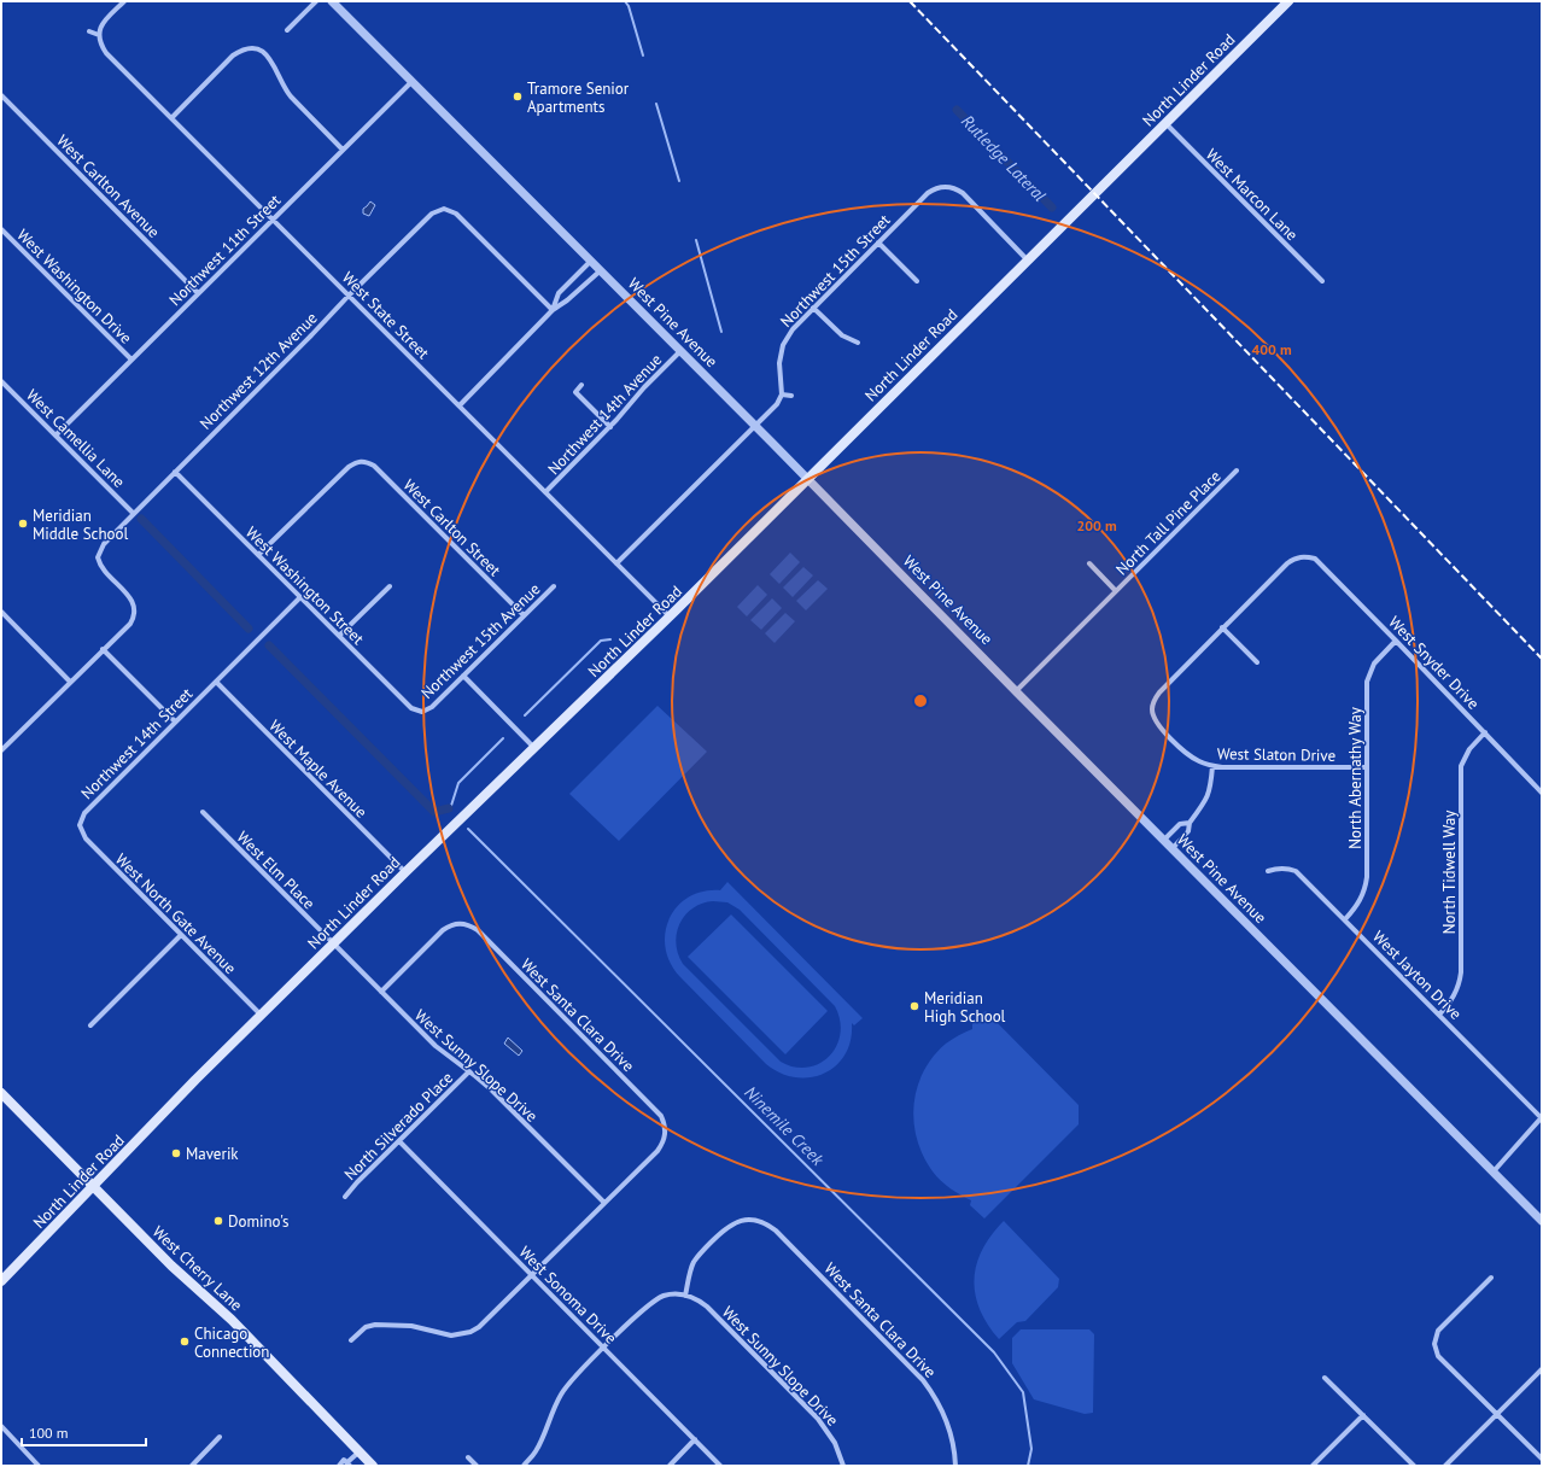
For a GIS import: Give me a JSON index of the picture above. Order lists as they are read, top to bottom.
{
  "streets": {
    "main road": ["North Linder Road", "West Cherry Lane"],
    "street": [
      "West Carlton Avenue",
      "West Marcon Lane",
      "Northwest 11th Street",
      "Northwest 15th Street",
      "West Washington Drive",
      "West State Street",
      "West Pine Avenue",
      "Northwest 12th Avenue",
      "Northwest 14th Avenue",
      "West Camellia Lane",
      "North Tall Pine Place",
      "West Carlton Street",
      "West Washington Street",
      "Northwest 15th Avenue",
      "West Snyder Drive",
      "Northwest 14th Street",
      "West Slaton Drive",
      "West Maple Avenue",
      "North Abernathy Way",
      "West Elm Place",
      "North Tidwell Way",
      "West North Gate Avenue",
      "West Jayton Drive",
      "West Santa Clara Drive",
      "West Sunny Slope Drive",
      "North Silverado Place",
      "West Sonoma Drive"
    ]
  },
  "crossings": [
    ["North Linder Road", "West Marcon Lane"],
    ["North Linder Road", "Northwest 15th Street"],
    ["North Linder Road", "West State Street"],
    ["North Linder Road", "West Pine Avenue"],
    ["North Linder Road", "West Maple Avenue"],
    ["North Linder Road", "West Elm Place"],
    ["North Linder Road", "West North Gate Avenue"],
    ["North Linder Road", "West Sunny Slope Drive"],
    ["North Linder Road", "West Cherry Lane"],
    ["West Carlton Avenue", "Northwest 11th Street"],
    ["Northwest 11th Street", "West Washington Drive"],
    ["Northwest 11th Street", "West State Street"],
    ["Northwest 11th Street", "West Pine Avenue"],
    ["Northwest 11th Street", "West Camellia Lane"],
    ["West State Street", "Northwest 12th Avenue"],
    ["West State Street", "Northwest 14th Avenue"],
    ["West Pine Avenue", "Northwest 14th Avenue"],
    ["West Pine Avenue", "North Tall Pine Place"],
    ["Northwest 12th Avenue", "West Camellia Lane"],
    ["Northwest 12th Avenue", "West Washington Street"],
    ["West Carlton Street", "West Washington Street"],
    ["West Carlton Street", "Northwest 15th Avenue"],
    ["West Washington Street", "Northwest 15th Avenue"],
    ["West Snyder Drive", "West Slaton Drive"],
    ["West Snyder Drive", "North Abernathy Way"],
    ["West Snyder Drive", "North Tidwell Way"],
    ["Northwest 14th Street", "West Maple Avenue"],
    ["Northwest 14th Street", "West North Gate Avenue"],
    ["West Slaton Drive", "North Abernathy Way"],
    ["North Abernathy Way", "West Jayton Drive"],
    ["West Elm Place", "West Sunny Slope Drive"],
    ["North Tidwell Way", "West Jayton Drive"],
    ["West Santa Clara Drive", "West Sunny Slope Drive"],
    ["West Sunny Slope Drive", "North Silverado Place"],
    ["North Silverado Place", "West Sonoma Drive"]
  ],
  "water": ["Rutledge Lateral", "Ninemile Creek"],
  "places": [
    "Tramore Senior Apartments",
    "Meridian Middle School",
    "Meridian High School",
    "Maverik",
    "Domino's",
    "Chicago Connection"
  ],
  "scale_bar": "100 m",
  "rings": ["400 m", "200 m"]
}
